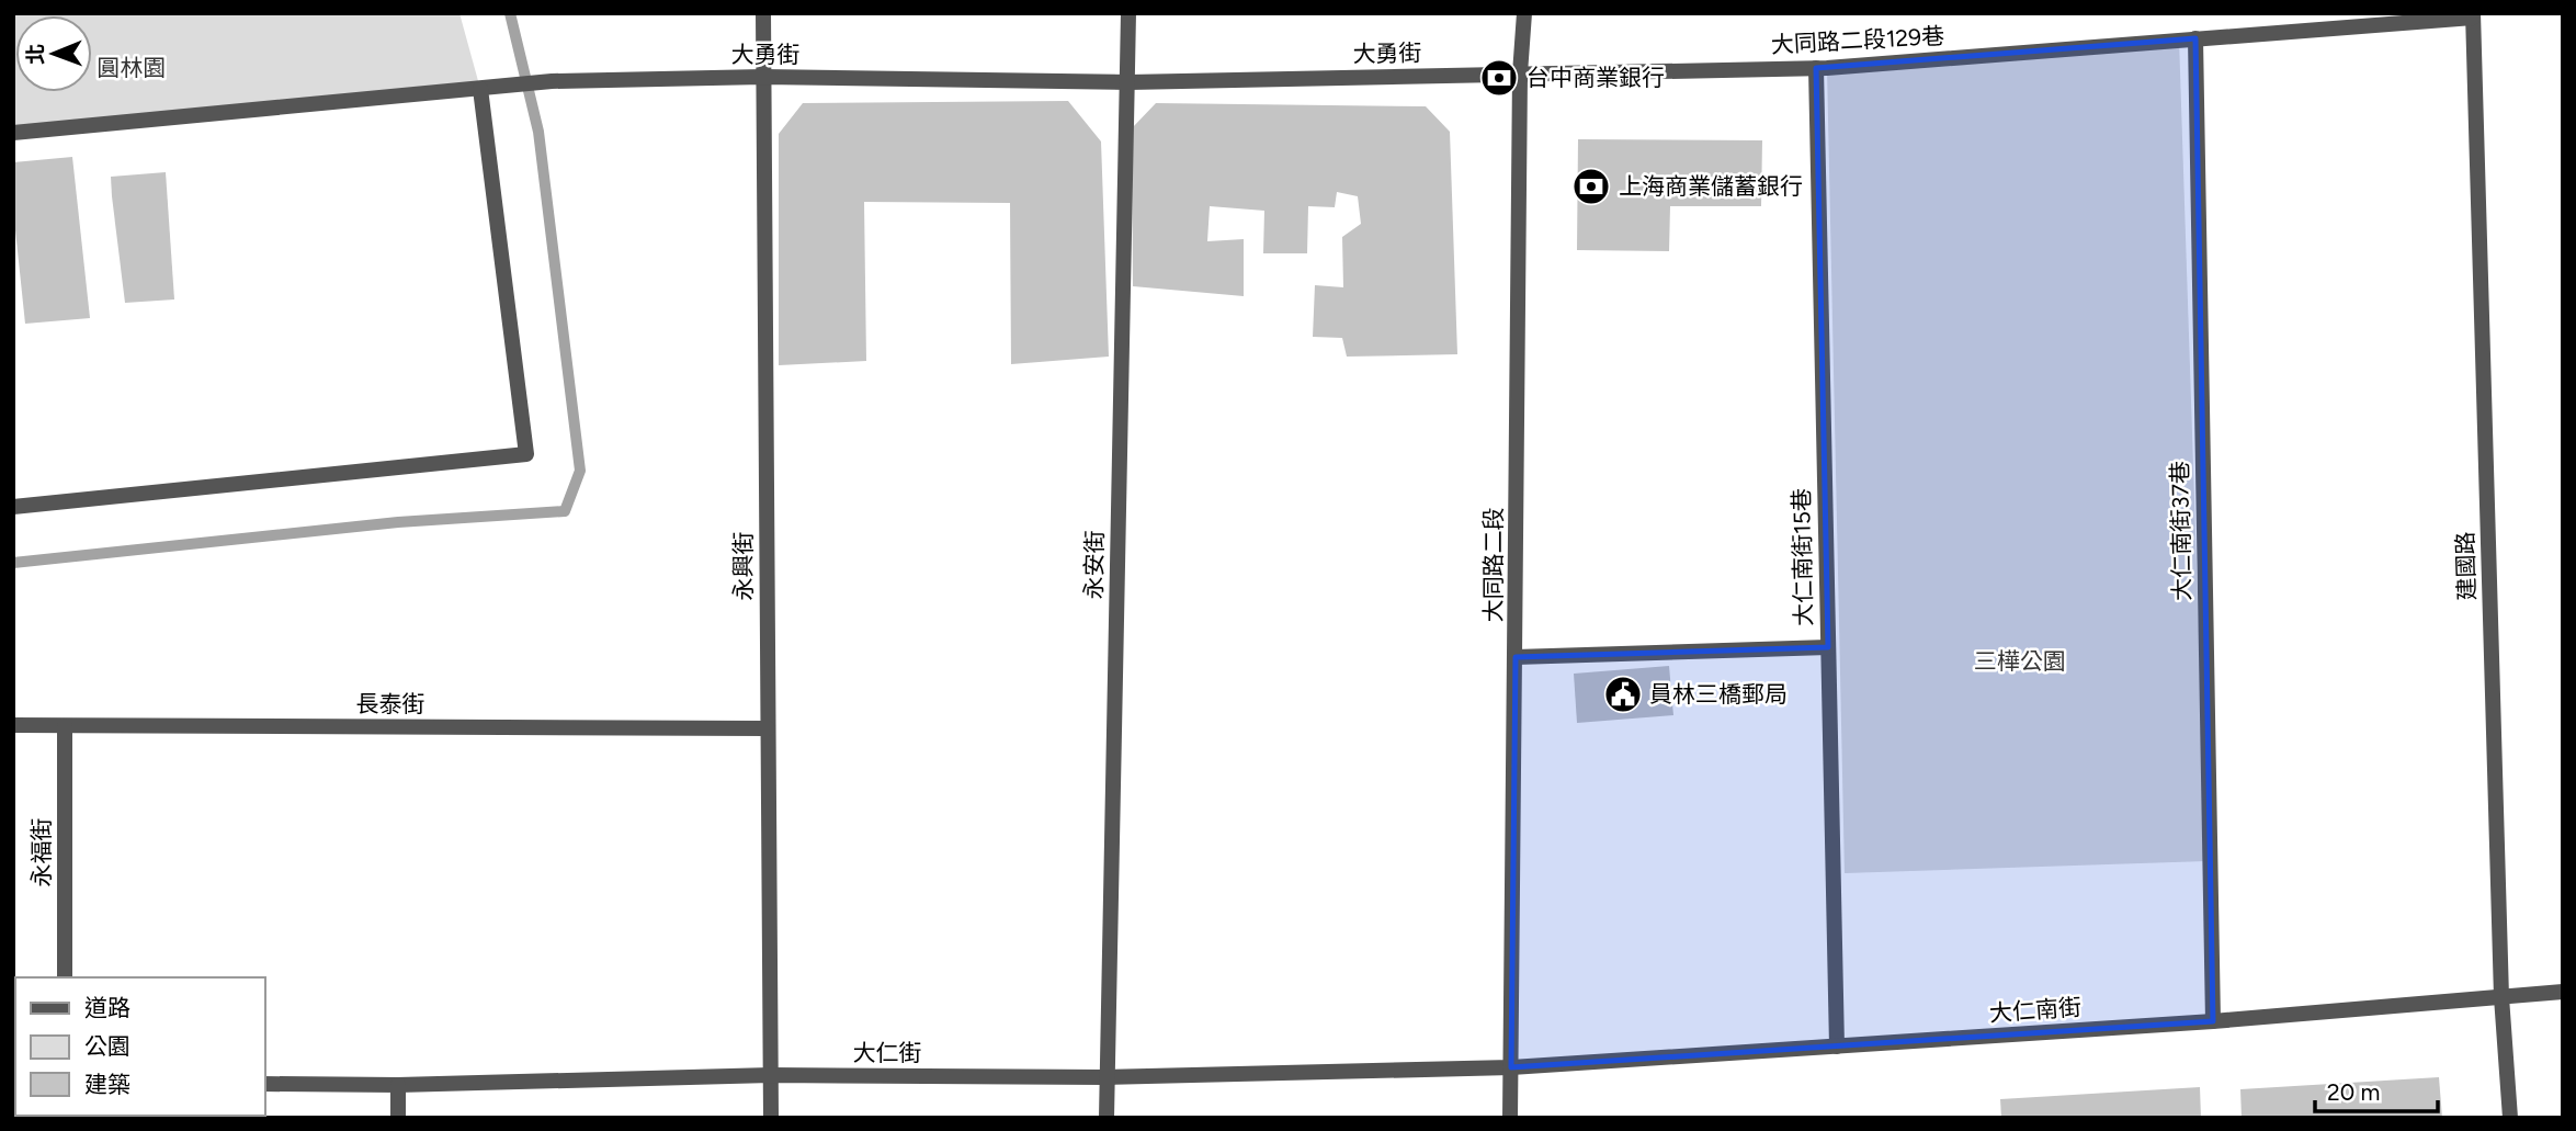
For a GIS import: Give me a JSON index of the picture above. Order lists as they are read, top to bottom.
{
  "streets": {
    "street": [
      "大同路二段129巷",
      "大勇街",
      "大仁南街37巷",
      "大仁南街15巷",
      "永安街",
      "大同路二段",
      "永興街",
      "建國路",
      "長泰街",
      "永福街",
      "大仁南街",
      "大仁街"
    ]
  },
  "crossings": [
    ["大同路二段129巷", "大勇街"],
    ["大同路二段129巷", "大仁南街37巷"],
    ["大同路二段129巷", "大仁南街15巷"],
    ["大同路二段129巷", "大同路二段"],
    ["大同路二段129巷", "建國路"],
    ["大勇街", "永安街"],
    ["大勇街", "大同路二段"],
    ["大勇街", "永興街"],
    ["大仁南街37巷", "大仁南街"],
    ["大仁南街15巷", "大仁南街"],
    ["永安街", "大仁街"],
    ["大同路二段", "大仁南街"],
    ["大同路二段", "大仁街"],
    ["永興街", "長泰街"],
    ["永興街", "大仁街"],
    ["建國路", "大仁南街"],
    ["長泰街", "永福街"],
    ["大仁南街", "大仁街"]
  ],
  "parks": ["圓林園", "三樺公園"],
  "places": {
    "bank": ["台中商業銀行", "上海商業儲蓄銀行"],
    "public building": ["員林三橋郵局"]
  },
  "legend": ["道路", "公園", "建築"],
  "scale_bar": "20 m",
  "north": "left"
}
